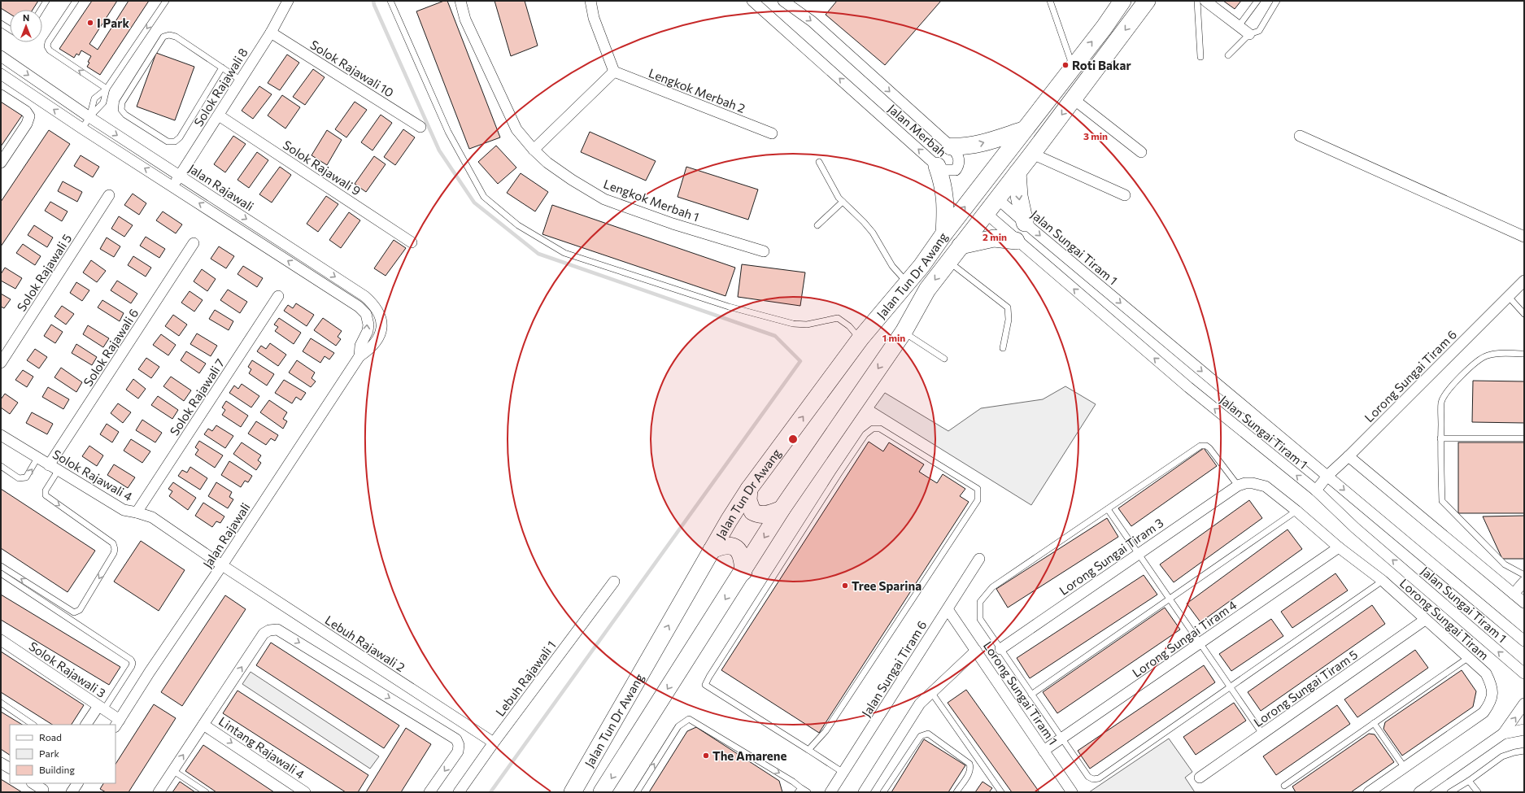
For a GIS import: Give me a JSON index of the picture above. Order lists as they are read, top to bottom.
{
  "streets": {
    "main road": ["Jalan Tun Dr Awang"],
    "street": [
      "Solok Rajawali 10",
      "Solok Rajawali 8",
      "Lengkok Merbah 2",
      "Jalan Merbah",
      "Solok Rajawali 9",
      "Jalan Rajawali",
      "Lengkok Merbah 1",
      "Jalan Sungai Tiram 1",
      "Solok Rajawali 5",
      "Solok Rajawali 6",
      "Lorong Sungai Tiram 6",
      "Solok Rajawali 7",
      "Solok Rajawali 4",
      "Lorong Sungai Tiram 3",
      "Lorong Sungai Tiram",
      "Lorong Sungai Tiram 4",
      "Lebuh Rajawali 2",
      "Jalan Sungai Tiram 6",
      "Solok Rajawali 3",
      "Lebuh Rajawali 1",
      "Lorong Sungai Tiram 5",
      "Lorong Sungai Tiram 1",
      "Lintang Rajawali 4"
    ]
  },
  "crossings": [
    ["Solok Rajawali 10", "Solok Rajawali 8"],
    ["Solok Rajawali 8", "Solok Rajawali 9"],
    ["Solok Rajawali 8", "Jalan Rajawali"],
    ["Jalan Rajawali", "Solok Rajawali 4"],
    ["Jalan Rajawali", "Lebuh Rajawali 2"],
    ["Jalan Rajawali", "Solok Rajawali 3"],
    ["Jalan Sungai Tiram 1", "Jalan Tun Dr Awang"],
    ["Jalan Sungai Tiram 1", "Lorong Sungai Tiram 6"],
    ["Solok Rajawali 6", "Solok Rajawali 4"],
    ["Solok Rajawali 7", "Solok Rajawali 4"],
    ["Solok Rajawali 4", "Lebuh Rajawali 2"],
    ["Lorong Sungai Tiram 3", "Lorong Sungai Tiram"],
    ["Lorong Sungai Tiram", "Lorong Sungai Tiram 4"],
    ["Lorong Sungai Tiram", "Lorong Sungai Tiram 5"],
    ["Lorong Sungai Tiram 4", "Lorong Sungai Tiram 1"],
    ["Lebuh Rajawali 2", "Lebuh Rajawali 1"],
    ["Jalan Sungai Tiram 6", "Lorong Sungai Tiram 1"]
  ],
  "one_way": ["Lintang Rajawali 4"],
  "places": [
    "I Park",
    "Roti Bakar",
    "Tree Sparina",
    "The Amarene"
  ],
  "legend": ["Road", "Park", "Building"],
  "north": "top",
  "rings": ["3 min", "2 min", "1 min"]
}
